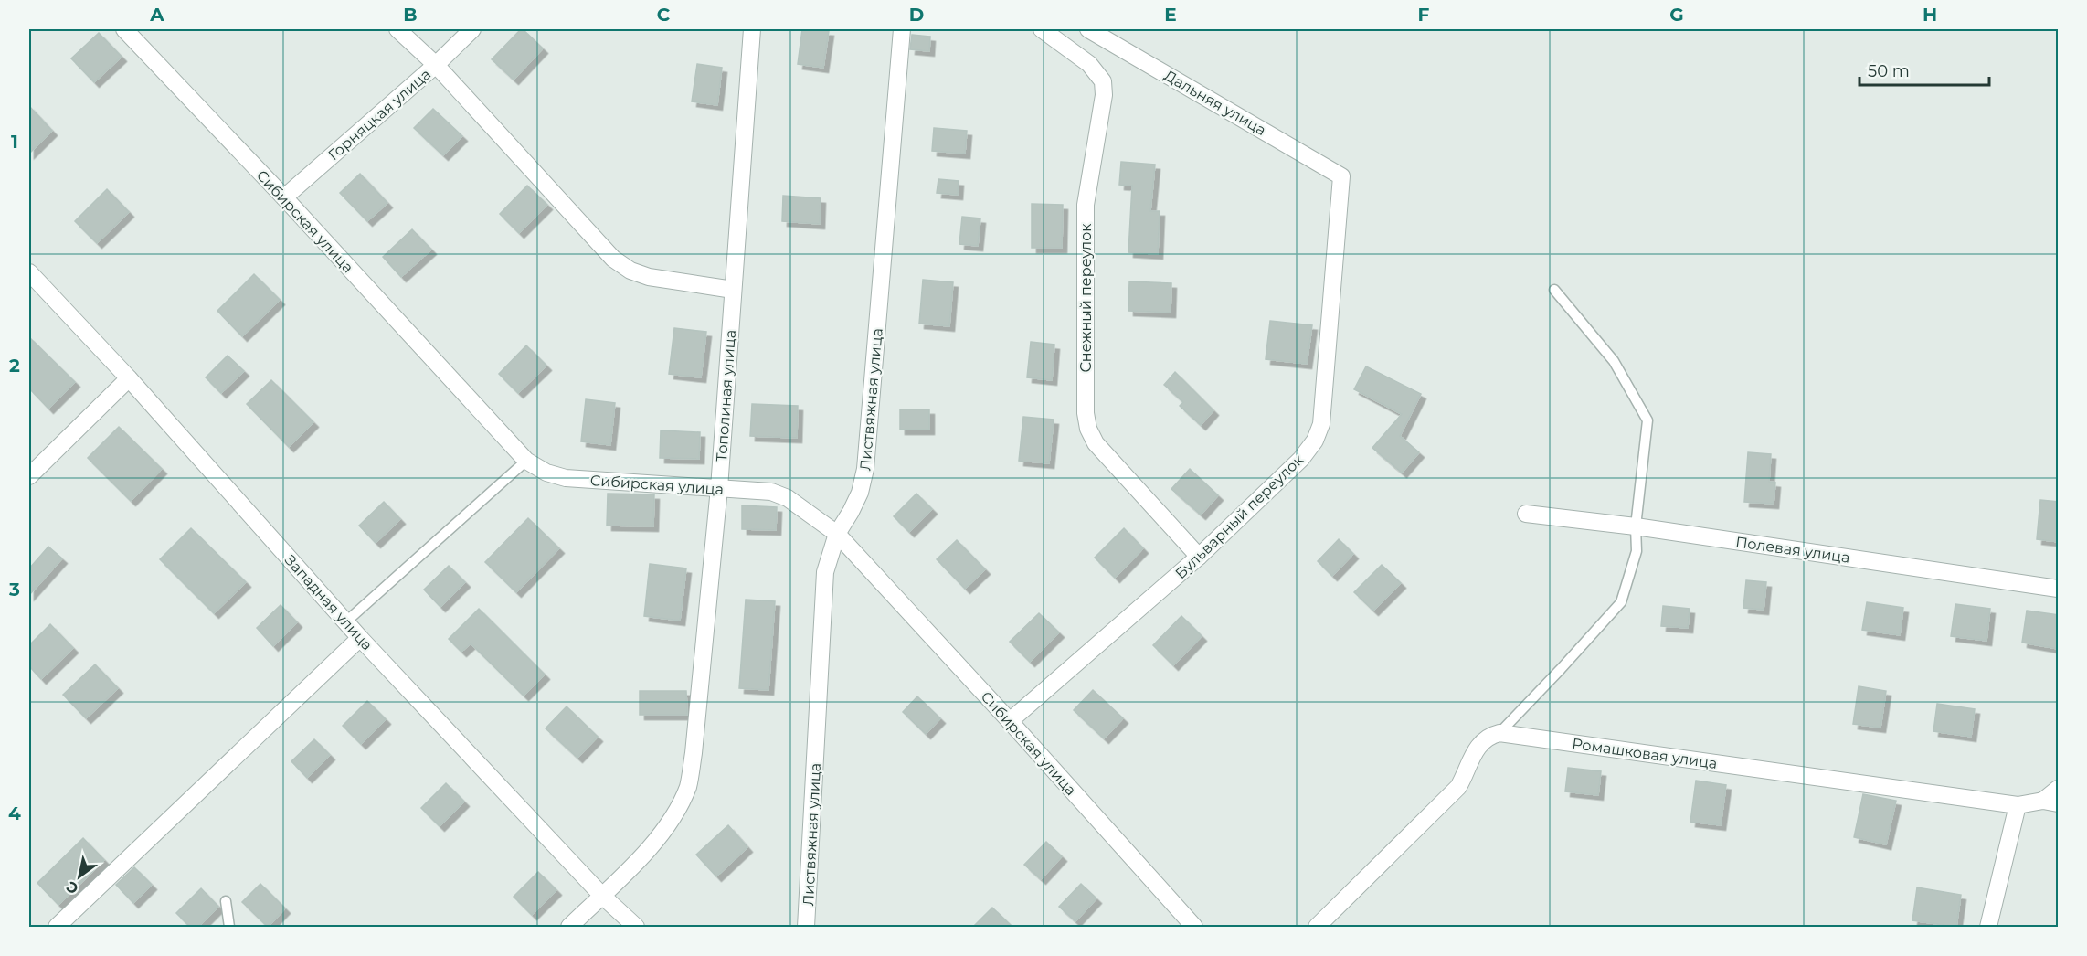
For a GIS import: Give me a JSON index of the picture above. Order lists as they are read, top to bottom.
{
  "streets": {
    "street": [
      "Дальняя улица",
      "Горняцкая улица",
      "Сибирская улица",
      "Снежный переулок",
      "Тополиная улица",
      "Листвяжная улица",
      "Бульварный переулок",
      "Полевая улица",
      "Западная улица",
      "Ромашковая улица"
    ]
  },
  "crossings": [
    ["Дальняя улица", "Бульварный переулок"],
    ["Горняцкая улица", "Сибирская улица"],
    ["Сибирская улица", "Тополиная улица"],
    ["Сибирская улица", "Листвяжная улица"],
    ["Сибирская улица", "Бульварный переулок"],
    ["Снежный переулок", "Бульварный переулок"],
    ["Тополиная улица", "Западная улица"]
  ],
  "scale_bar": "50 m",
  "north": "bottom left",
  "grid": {
    "columns": [
      "A",
      "B",
      "C",
      "D",
      "E",
      "F",
      "G",
      "H"
    ],
    "rows": [
      "1",
      "2",
      "3",
      "4"
    ]
  }
}
